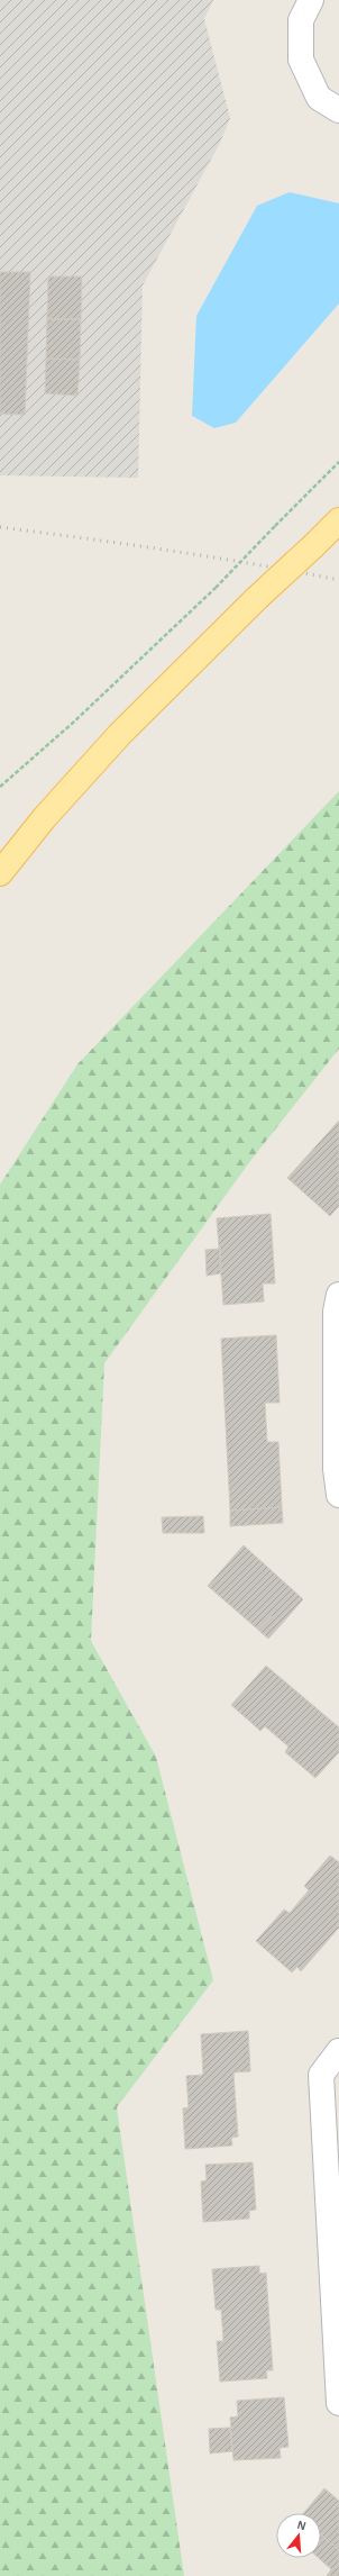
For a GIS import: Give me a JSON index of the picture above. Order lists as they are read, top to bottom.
{
  "north": "top"
}
